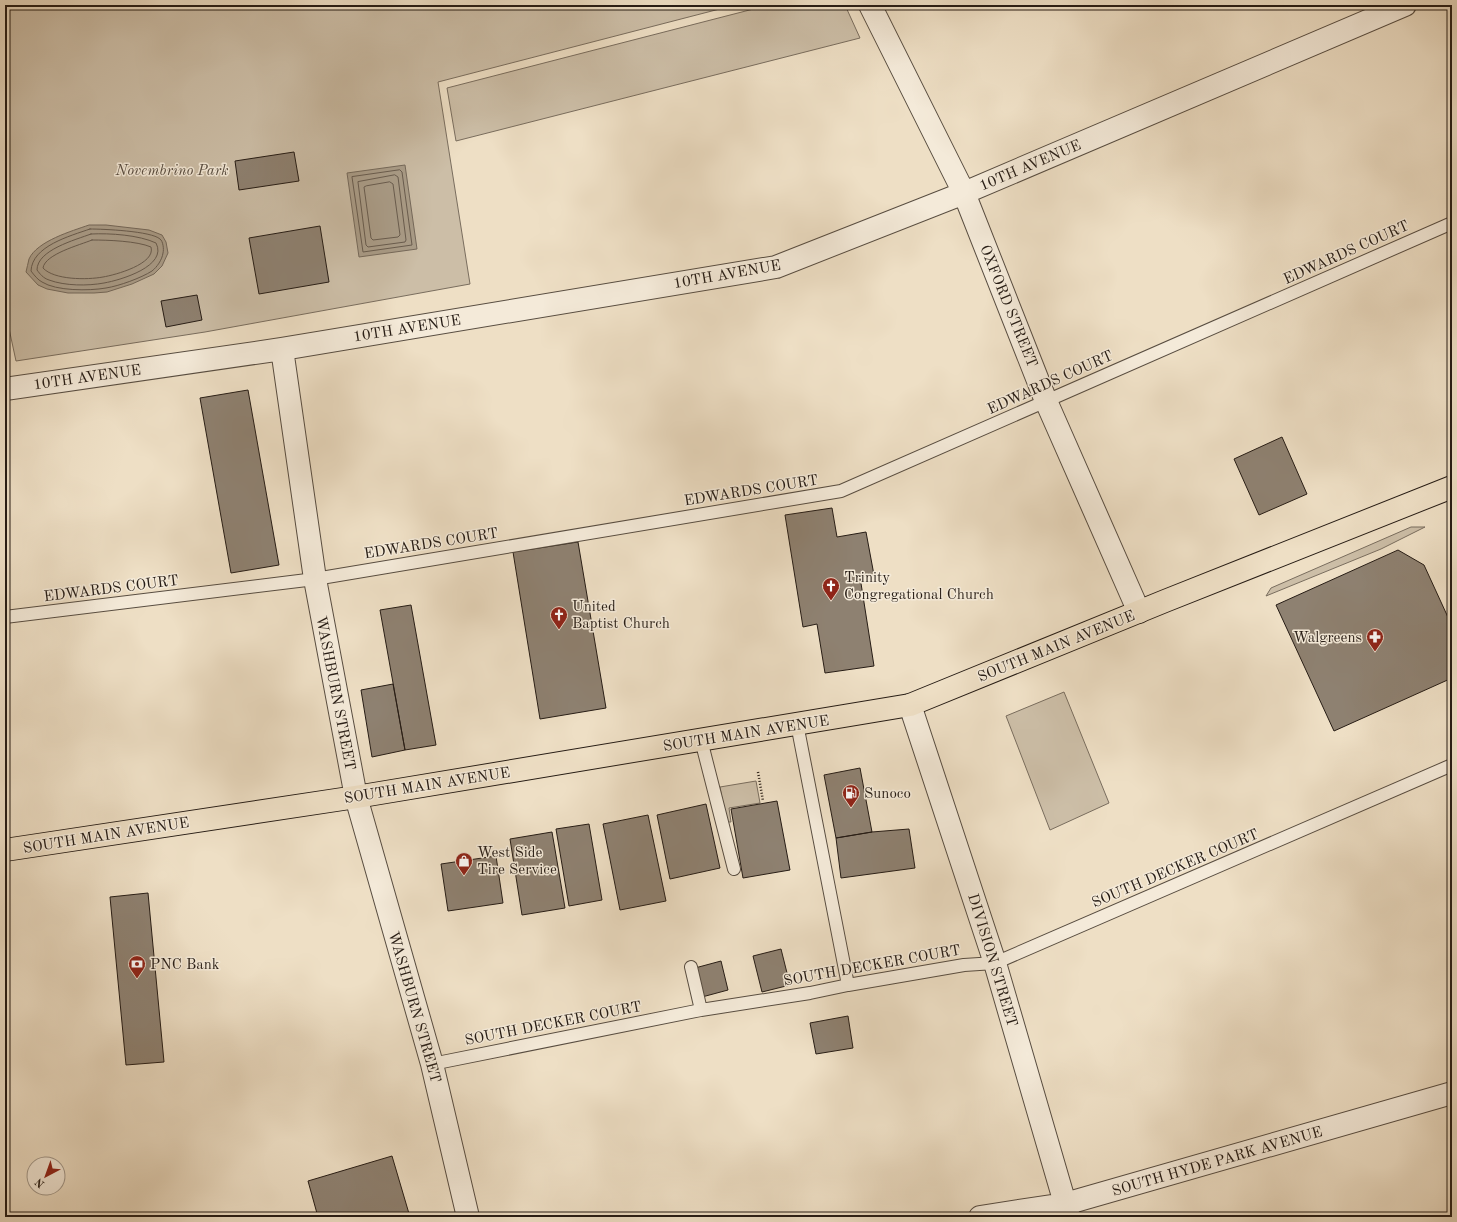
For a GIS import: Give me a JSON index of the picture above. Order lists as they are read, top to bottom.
{
  "streets": {
    "main road": ["SOUTH MAIN AVENUE"],
    "street": [
      "10TH AVENUE",
      "OXFORD STREET",
      "WASHBURN STREET",
      "DIVISION STREET",
      "SOUTH HYDE PARK AVENUE"
    ],
    "lane": ["EDWARDS COURT", "SOUTH DECKER COURT"]
  },
  "crossings": [
    ["10TH AVENUE", "OXFORD STREET"],
    ["10TH AVENUE", "WASHBURN STREET"],
    ["EDWARDS COURT", "OXFORD STREET"],
    ["EDWARDS COURT", "WASHBURN STREET"],
    ["OXFORD STREET", "SOUTH MAIN AVENUE"],
    ["SOUTH MAIN AVENUE", "WASHBURN STREET"],
    ["SOUTH MAIN AVENUE", "DIVISION STREET"],
    ["WASHBURN STREET", "SOUTH DECKER COURT"],
    ["SOUTH DECKER COURT", "DIVISION STREET"],
    ["DIVISION STREET", "SOUTH HYDE PARK AVENUE"]
  ],
  "parks": ["Novembrino Park"],
  "places": {
    "church": ["Trinity Congregational Church", "United Baptist Church"],
    "pharmacy": ["Walgreens"],
    "fuel station": ["Sunoco"],
    "shop": ["West Side Tire Service"],
    "bank": ["PNC Bank"]
  },
  "north": "bottom left"
}
